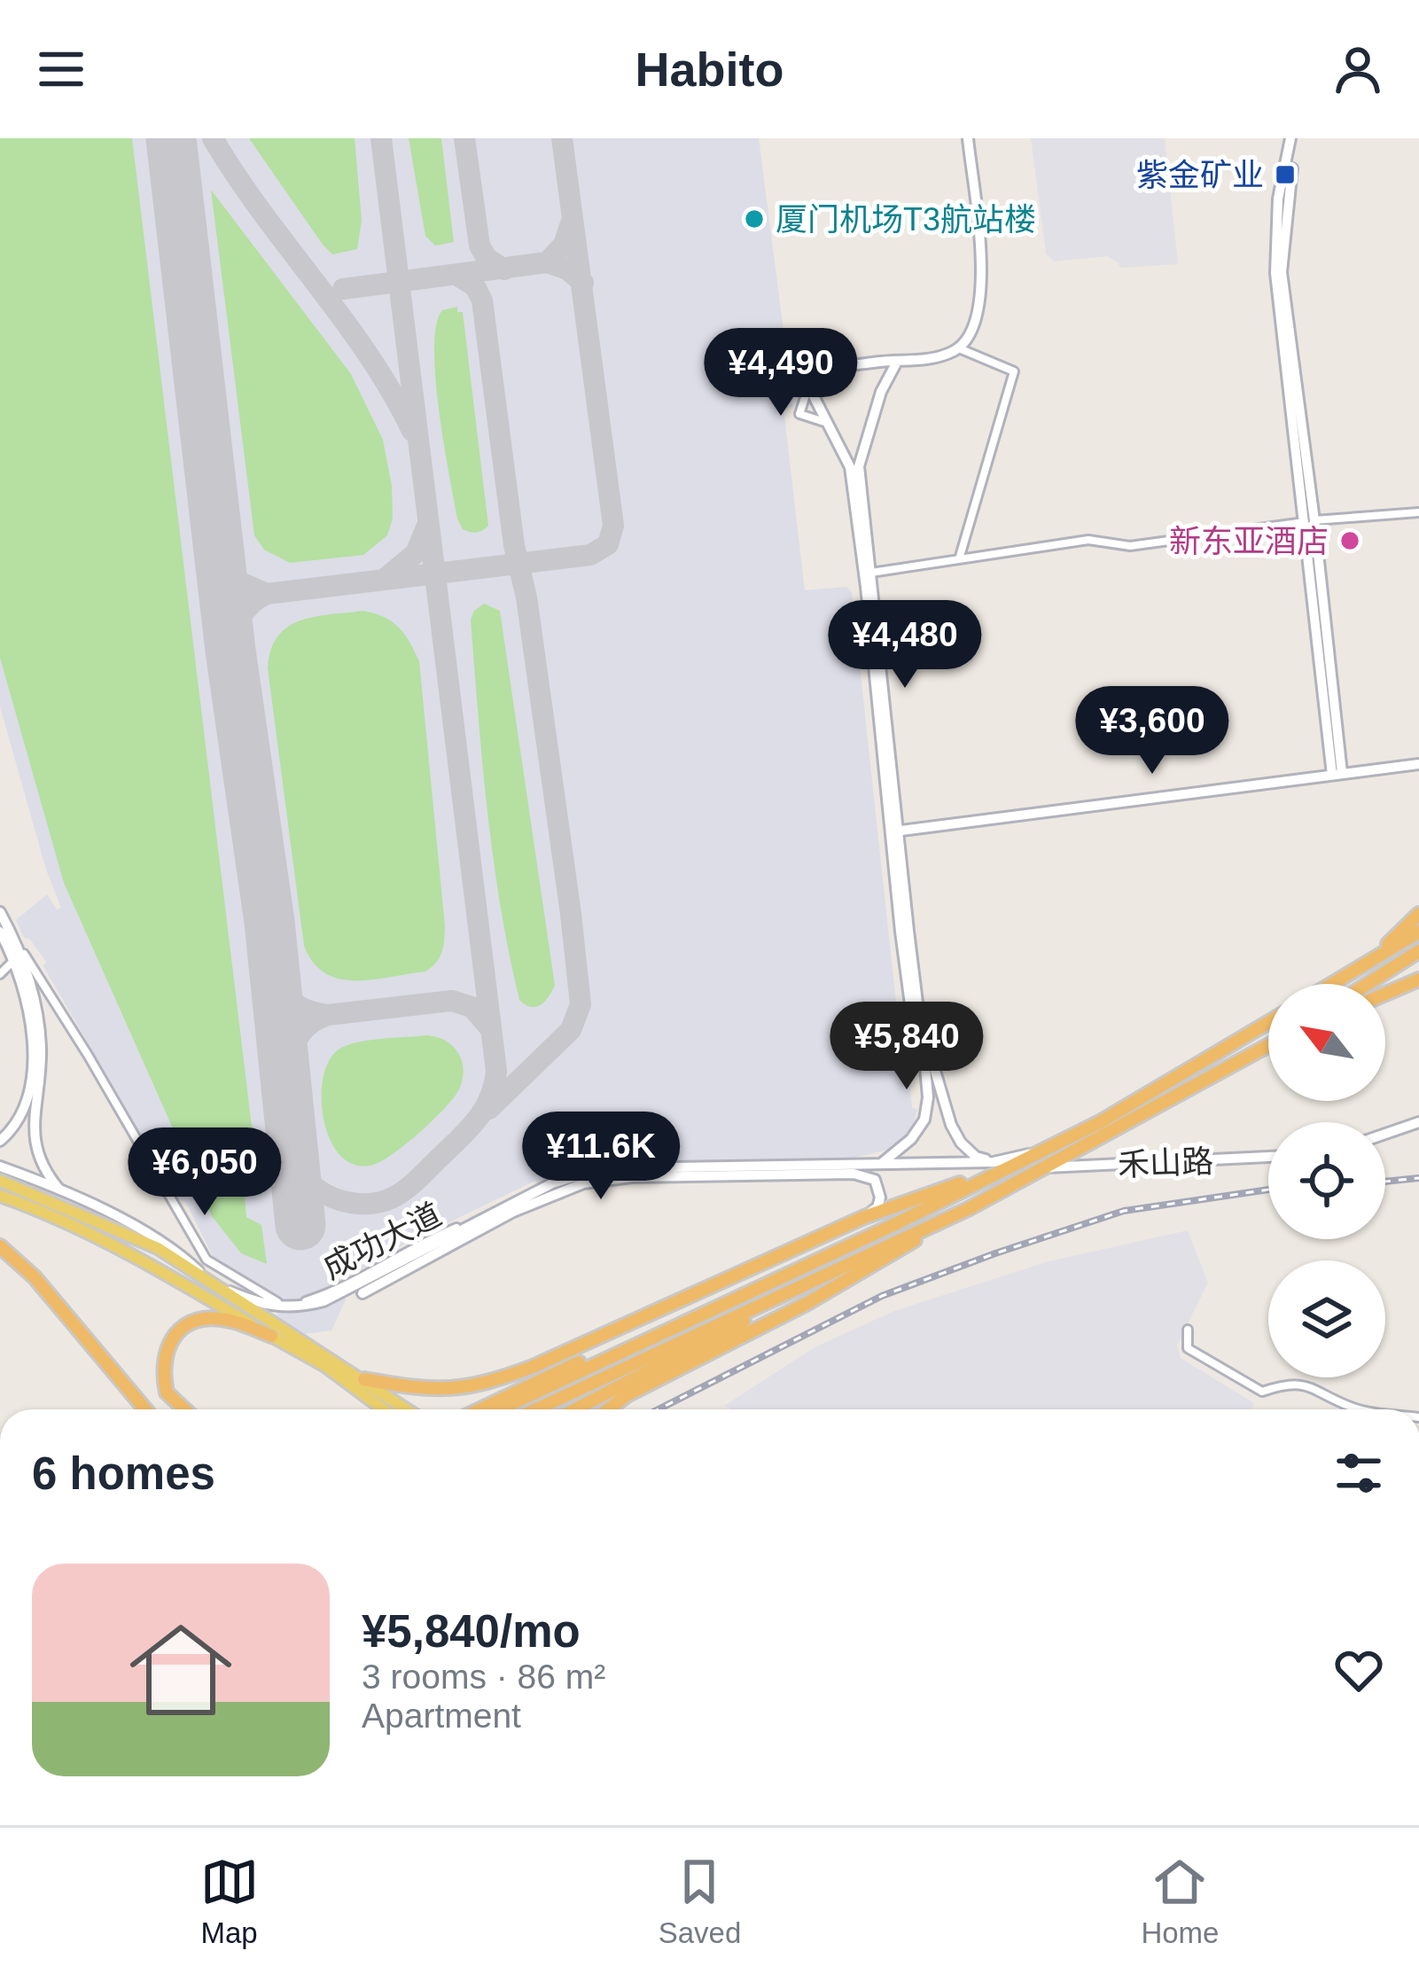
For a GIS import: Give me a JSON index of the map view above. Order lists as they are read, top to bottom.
{
  "streets": {
    "main road": ["禾山路", "成功大道"]
  },
  "places": {
    "transit": ["紫金矿业"],
    "other": ["厦门机场T3航站楼", "新东亚酒店"]
  },
  "north": "top left",
  "page": {
    "header": "Habito",
    "price": [
      "¥4,490",
      "¥4,480",
      "¥3,600",
      "¥5,840",
      "¥11.6K",
      "¥6,050"
    ],
    "heading": "6 homes",
    "list": [
      {
        "name": "¥5,840/mo",
        "note": "3 rooms · 86 m² · Apartment"
      }
    ],
    "tabs": ["Map", "Saved", "Home"]
  }
}
